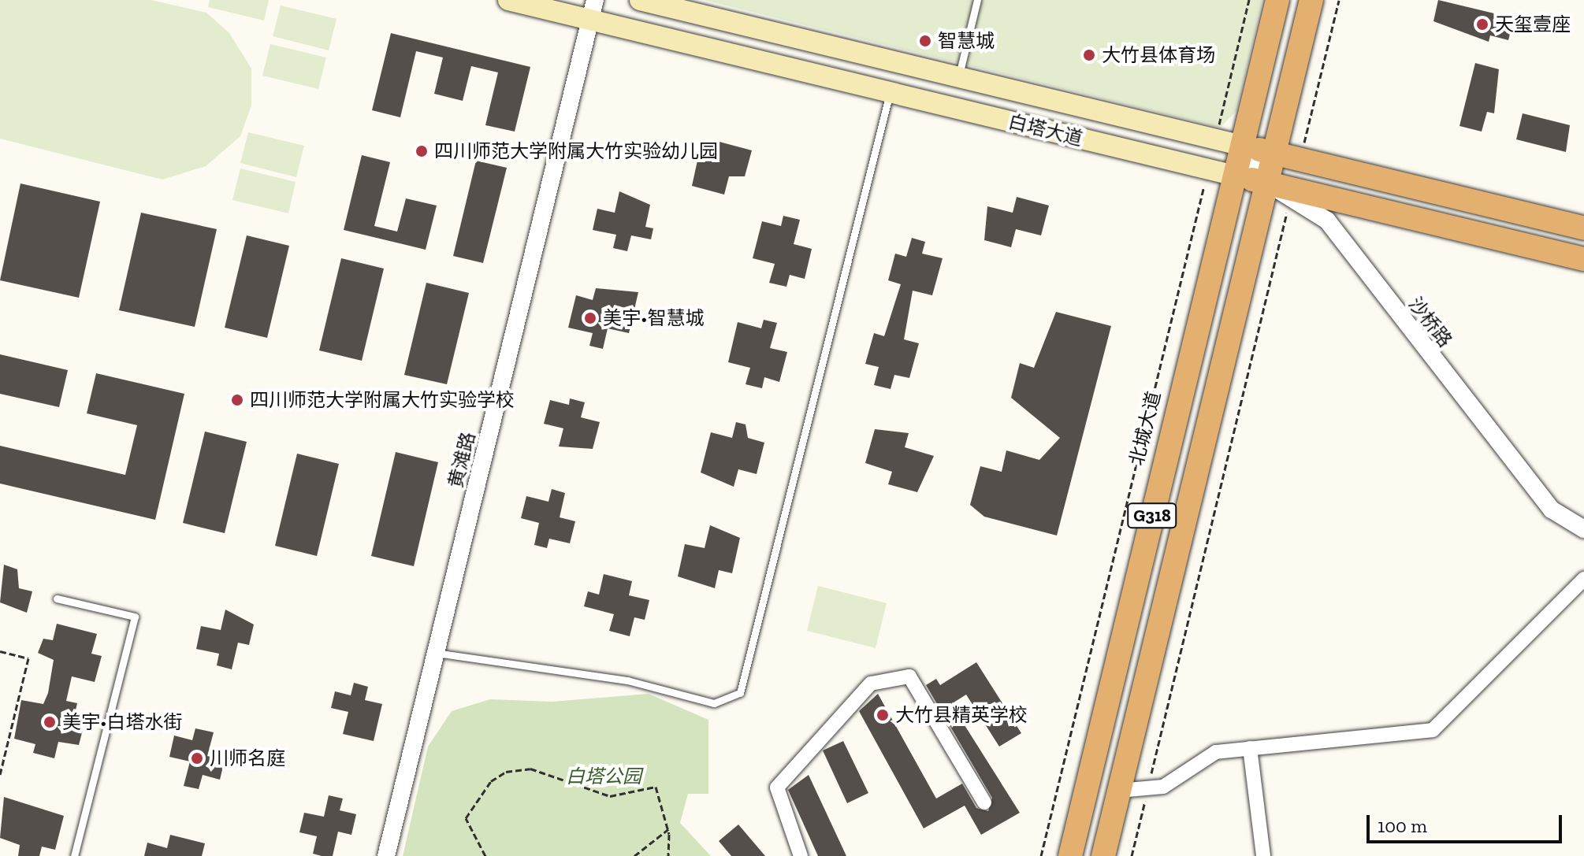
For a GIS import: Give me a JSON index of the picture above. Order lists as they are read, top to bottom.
{
  "streets": {
    "highway": ["白塔大道", "北城大道", "G318"],
    "street": ["沙桥路", "黄滩路"]
  },
  "crossings": [
    ["白塔大道", "沙桥路"],
    ["白塔大道", "北城大道"],
    ["白塔大道", "黄滩路"],
    ["白塔大道", "G318"],
    ["沙桥路", "北城大道"],
    ["沙桥路", "G318"]
  ],
  "parks": ["白塔公园"],
  "places": [
    "天玺壹座",
    "智慧城",
    "大竹县体育场",
    "四川师范大学附属大竹实验幼儿园",
    "美宇•智慧城",
    "四川师范大学附属大竹实验学校",
    "大竹县精英学校",
    "美宇•白塔水街",
    "川师名庭"
  ],
  "scale_bar": "100 m"
}
